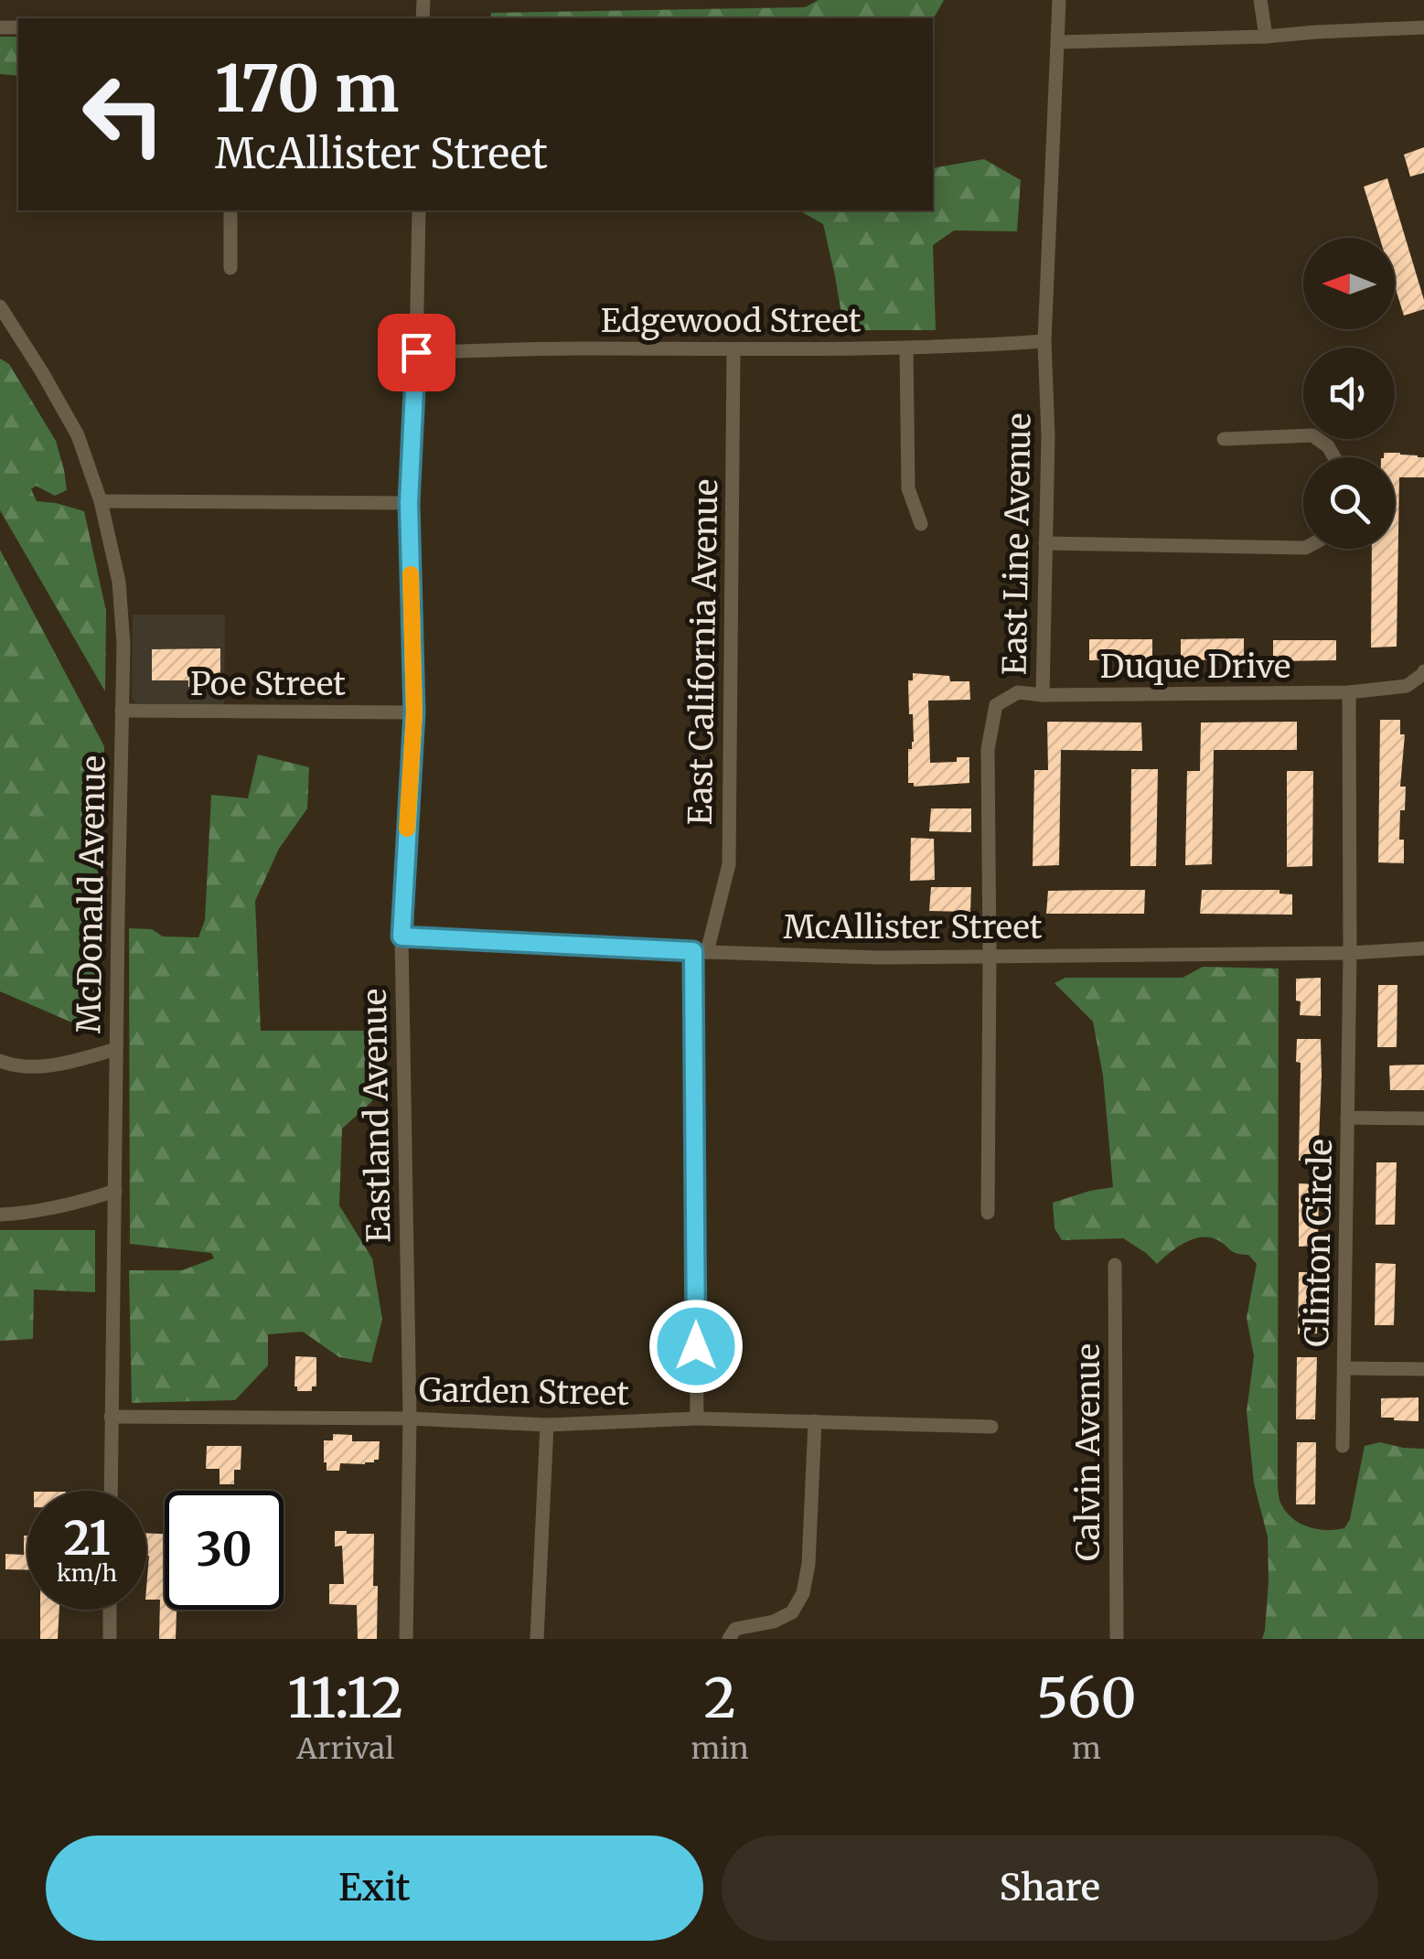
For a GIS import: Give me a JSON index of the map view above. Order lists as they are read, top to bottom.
{
  "streets": {
    "street": [
      "Edgewood Street",
      "East Line Avenue",
      "East California Avenue",
      "Duque Drive",
      "Poe Street",
      "McDonald Avenue",
      "McAllister Street",
      "Eastland Avenue",
      "Clinton Circle",
      "Garden Street",
      "Calvin Avenue"
    ]
  },
  "crossings": [
    ["Edgewood Street", "East Line Avenue"],
    ["Edgewood Street", "East California Avenue"],
    ["Edgewood Street", "Eastland Avenue"],
    ["East Line Avenue", "Duque Drive"],
    ["East Line Avenue", "McAllister Street"],
    ["East California Avenue", "McAllister Street"],
    ["East California Avenue", "Garden Street"],
    ["Poe Street", "McDonald Avenue"],
    ["Poe Street", "Eastland Avenue"],
    ["McDonald Avenue", "Garden Street"],
    ["McAllister Street", "Eastland Avenue"],
    ["McAllister Street", "Clinton Circle"],
    ["Eastland Avenue", "Garden Street"]
  ],
  "north": "left",
  "page": {
    "turn": ["170 m", "McAllister Street"],
    "speed": "21 km/h",
    "limit": "30",
    "eta": [
      "11:12",
      "Arrival",
      "2",
      "min",
      "560",
      "m"
    ],
    "buttons": ["Exit", "Share"]
  }
}
